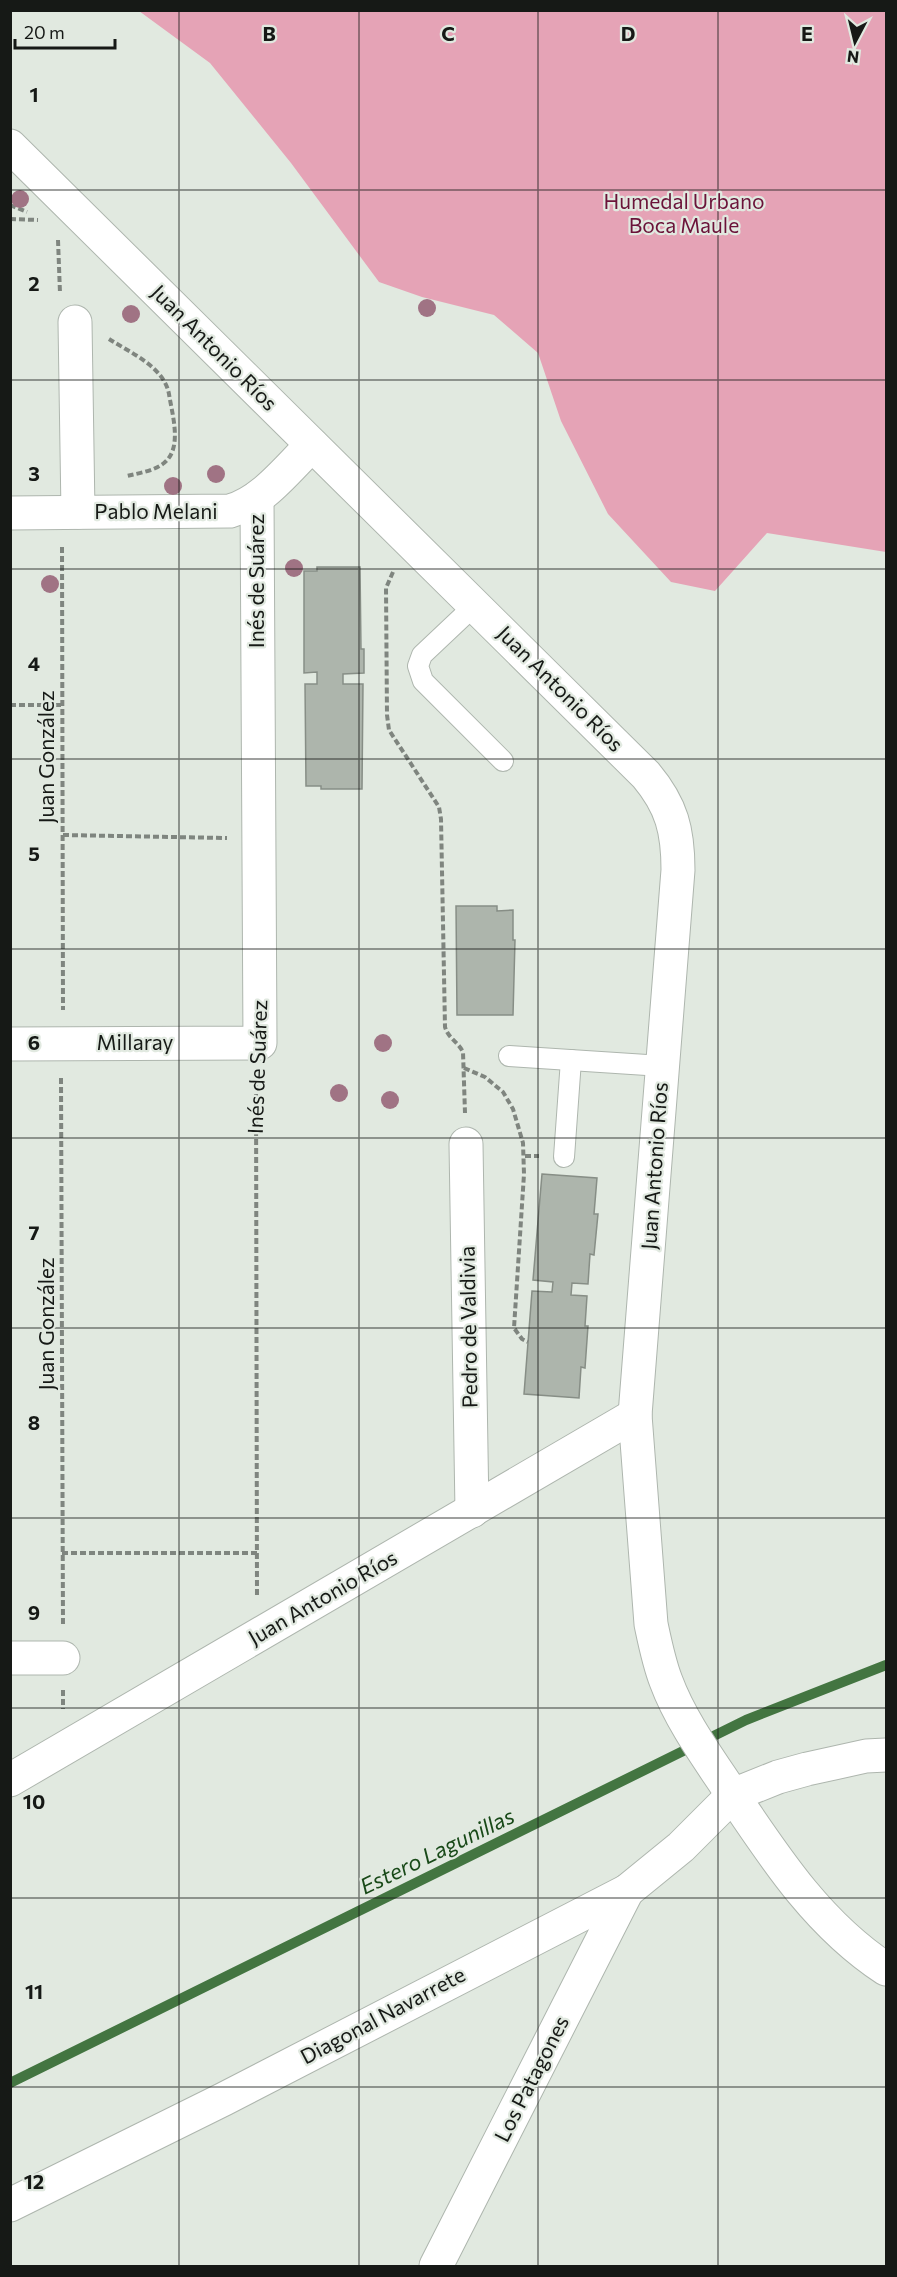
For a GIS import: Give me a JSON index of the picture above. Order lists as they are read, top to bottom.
{
  "streets": {
    "street": [
      "Juan Antonio Ríos",
      "Pablo Melani",
      "Inés de Suárez",
      "Millaray",
      "Pedro de Valdivia",
      "Diagonal Navarrete",
      "Los Patagones"
    ],
    "path": ["Juan González"]
  },
  "crossings": [
    ["Juan Antonio Ríos", "Pablo Melani"],
    ["Juan Antonio Ríos", "Inés de Suárez"],
    ["Juan Antonio Ríos", "Juan González"],
    ["Juan Antonio Ríos", "Pedro de Valdivia"],
    ["Juan Antonio Ríos", "Diagonal Navarrete"],
    ["Pablo Melani", "Inés de Suárez"],
    ["Pablo Melani", "Juan González"],
    ["Inés de Suárez", "Millaray"],
    ["Diagonal Navarrete", "Los Patagones"]
  ],
  "water": ["Estero Lagunillas"],
  "parks": ["Humedal Urbano Boca Maule"],
  "scale_bar": "20 m",
  "north": "bottom",
  "grid": {
    "columns": [
      "B",
      "C",
      "D",
      "E"
    ],
    "rows": [
      "1",
      "2",
      "3",
      "4",
      "5",
      "6",
      "7",
      "8",
      "9",
      "10",
      "11",
      "12"
    ]
  }
}
